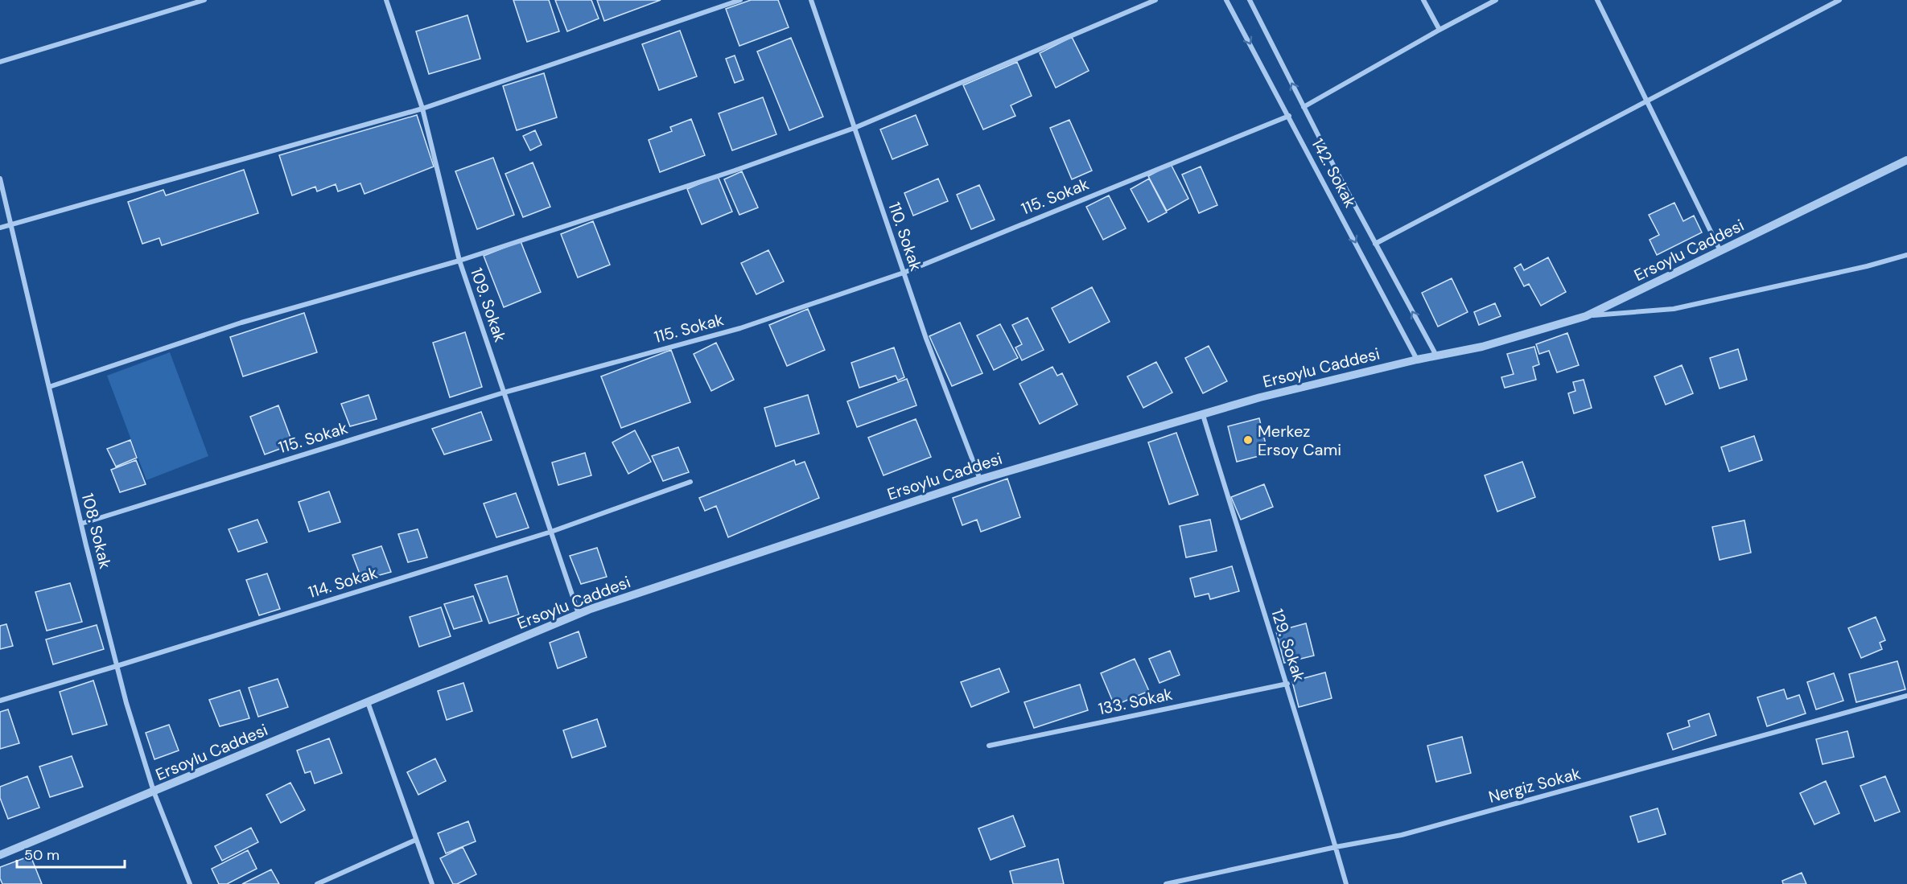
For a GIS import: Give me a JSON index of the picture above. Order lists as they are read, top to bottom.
{
  "streets": {
    "street": [
      "142. Sokak",
      "115. Sokak",
      "110. Sokak",
      "Ersoylu Caddesi",
      "109. Sokak",
      "108. Sokak",
      "114. Sokak",
      "129. Sokak",
      "133. Sokak",
      "Nergiz Sokak"
    ]
  },
  "crossings": [
    ["142. Sokak", "115. Sokak"],
    ["142. Sokak", "Ersoylu Caddesi"],
    ["115. Sokak", "110. Sokak"],
    ["115. Sokak", "109. Sokak"],
    ["115. Sokak", "108. Sokak"],
    ["110. Sokak", "Ersoylu Caddesi"],
    ["Ersoylu Caddesi", "109. Sokak"],
    ["Ersoylu Caddesi", "108. Sokak"],
    ["Ersoylu Caddesi", "129. Sokak"],
    ["109. Sokak", "114. Sokak"],
    ["108. Sokak", "114. Sokak"],
    ["129. Sokak", "133. Sokak"],
    ["129. Sokak", "Nergiz Sokak"]
  ],
  "places": ["Merkez Ersoy Cami"],
  "scale_bar": "50 m"
}
